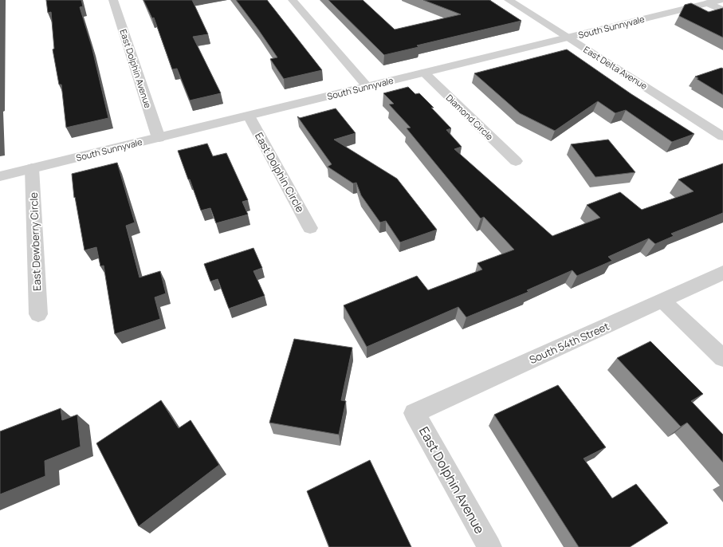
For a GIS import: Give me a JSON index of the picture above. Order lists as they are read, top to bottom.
{
  "streets": {
    "street": [
      "South Sunnyvale",
      "East Delta Avenue",
      "East Dolphin Avenue",
      "Diamond Circle",
      "East Dolphin Circle",
      "East Dewberry Circle",
      "South 54th Street"
    ]
  },
  "crossings": [
    ["South Sunnyvale", "East Delta Avenue"],
    ["South Sunnyvale", "East Dolphin Avenue"],
    ["South Sunnyvale", "Diamond Circle"],
    ["South Sunnyvale", "East Dolphin Circle"],
    ["South Sunnyvale", "East Dewberry Circle"],
    ["East Dolphin Avenue", "South 54th Street"]
  ]
}
